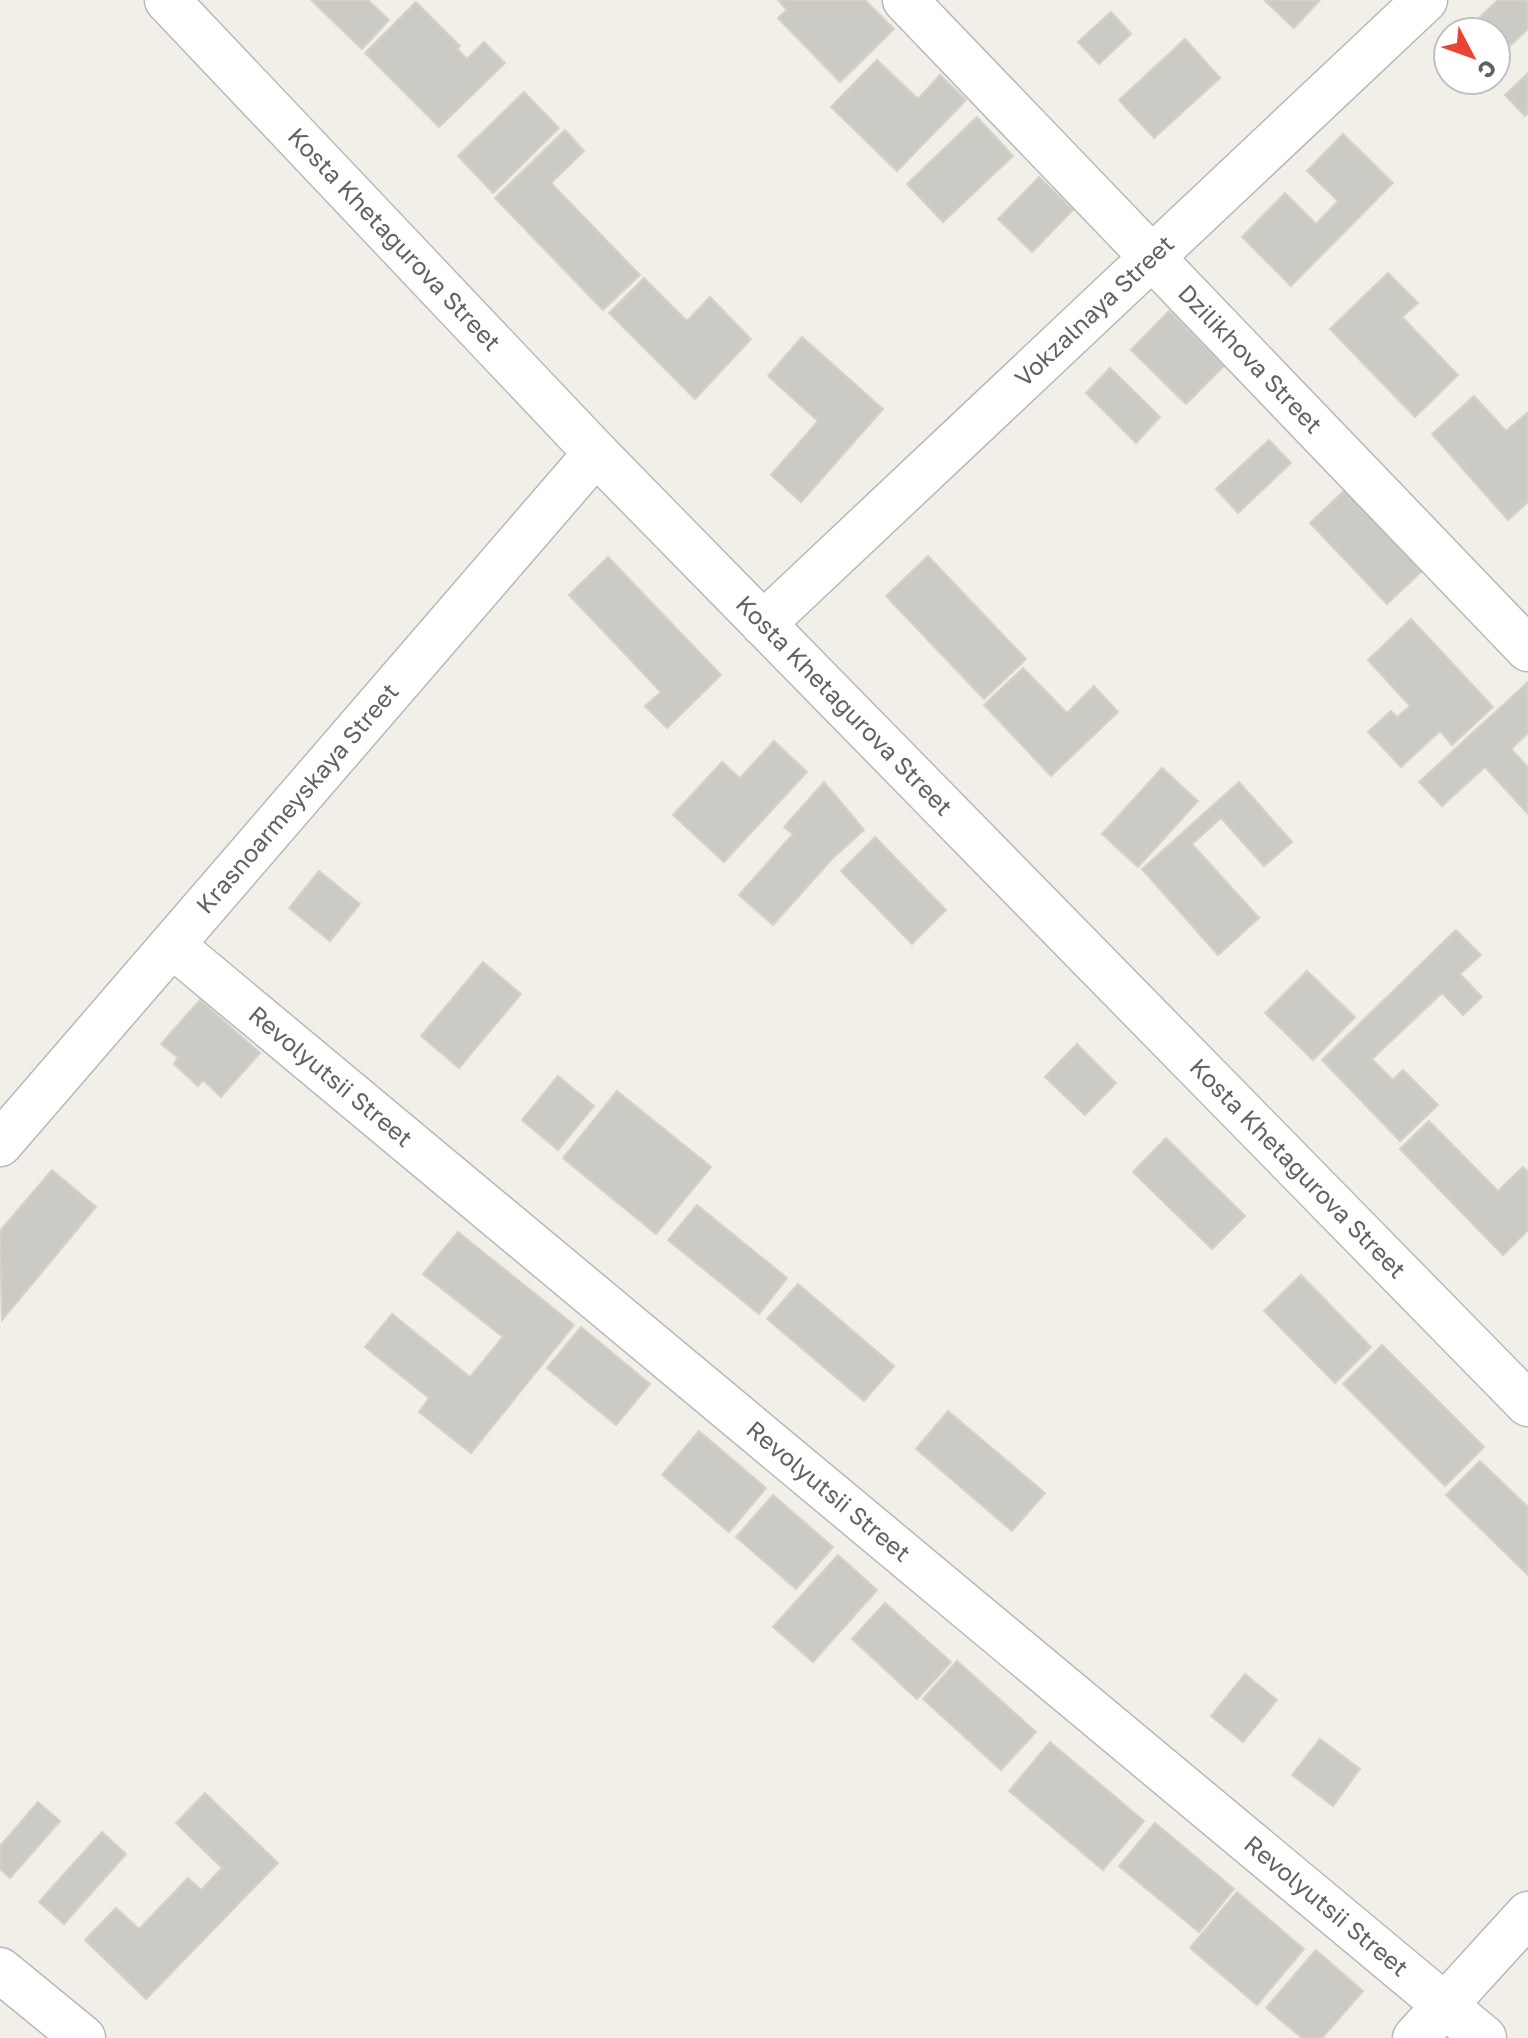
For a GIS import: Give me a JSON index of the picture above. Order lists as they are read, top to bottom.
{
  "streets": {
    "street": [
      "Kosta Khetagurova Street",
      "Vokzalnaya Street",
      "Dzilikhova Street",
      "Krasnoarmeyskaya Street",
      "Revolyutsii Street"
    ]
  },
  "crossings": [
    ["Kosta Khetagurova Street", "Vokzalnaya Street"],
    ["Kosta Khetagurova Street", "Krasnoarmeyskaya Street"],
    ["Vokzalnaya Street", "Dzilikhova Street"],
    ["Krasnoarmeyskaya Street", "Revolyutsii Street"]
  ],
  "north": "bottom right"
}
